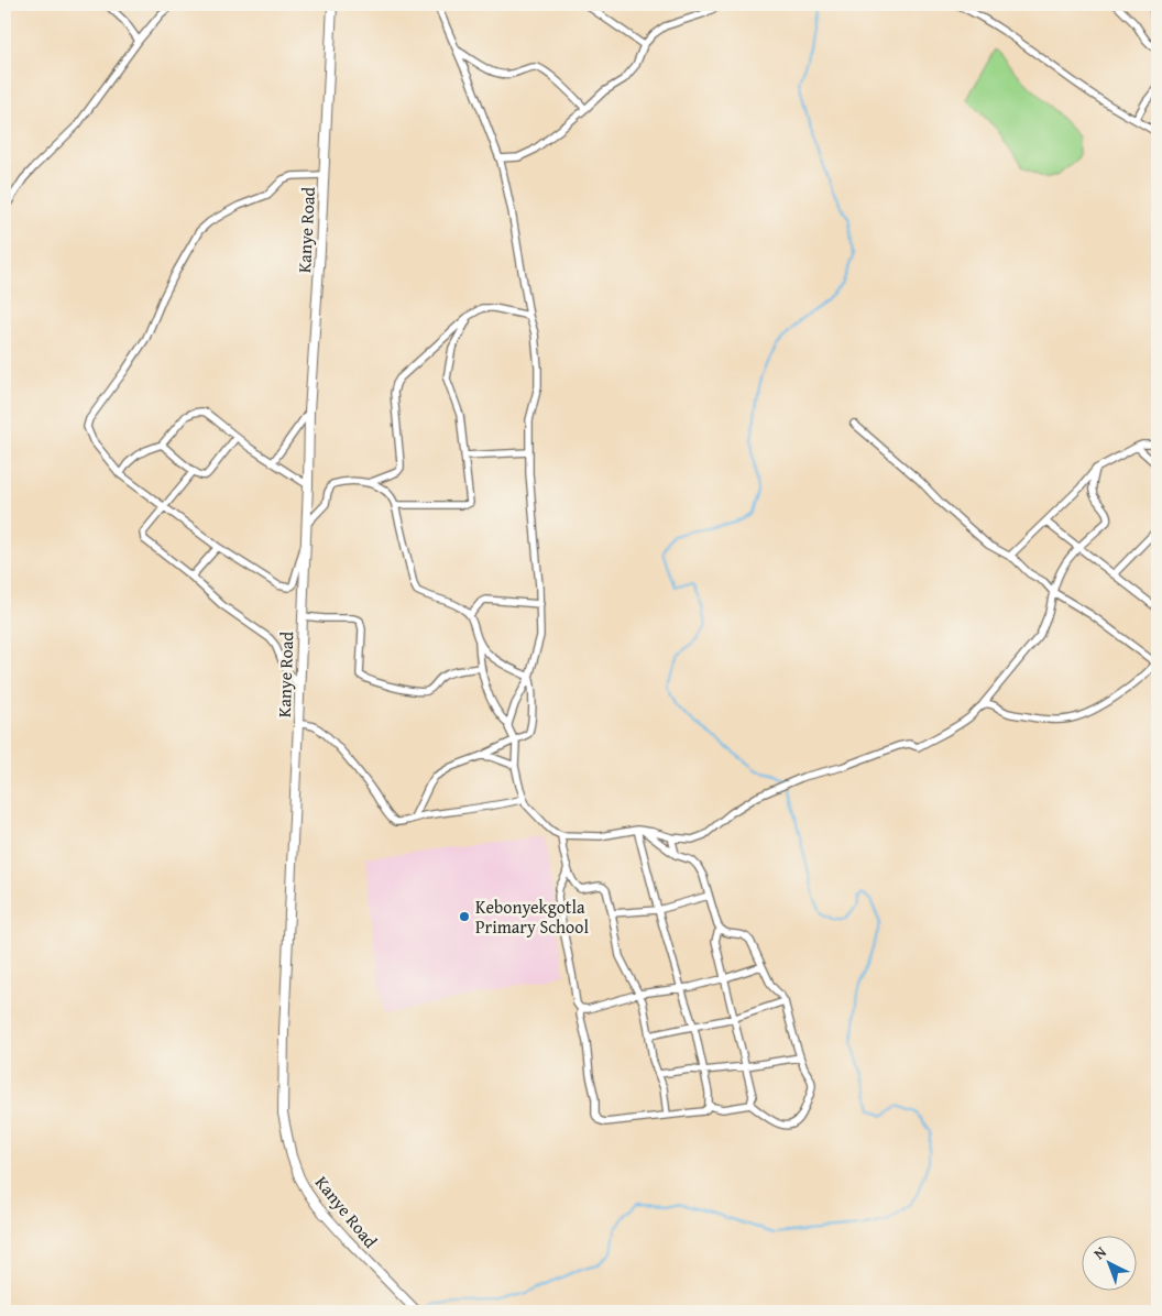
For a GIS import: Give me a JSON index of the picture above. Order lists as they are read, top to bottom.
{
  "streets": {
    "main road": ["Kanye Road"]
  },
  "places": ["Kebonyekgotla Primary School"],
  "north": "top left"
}
